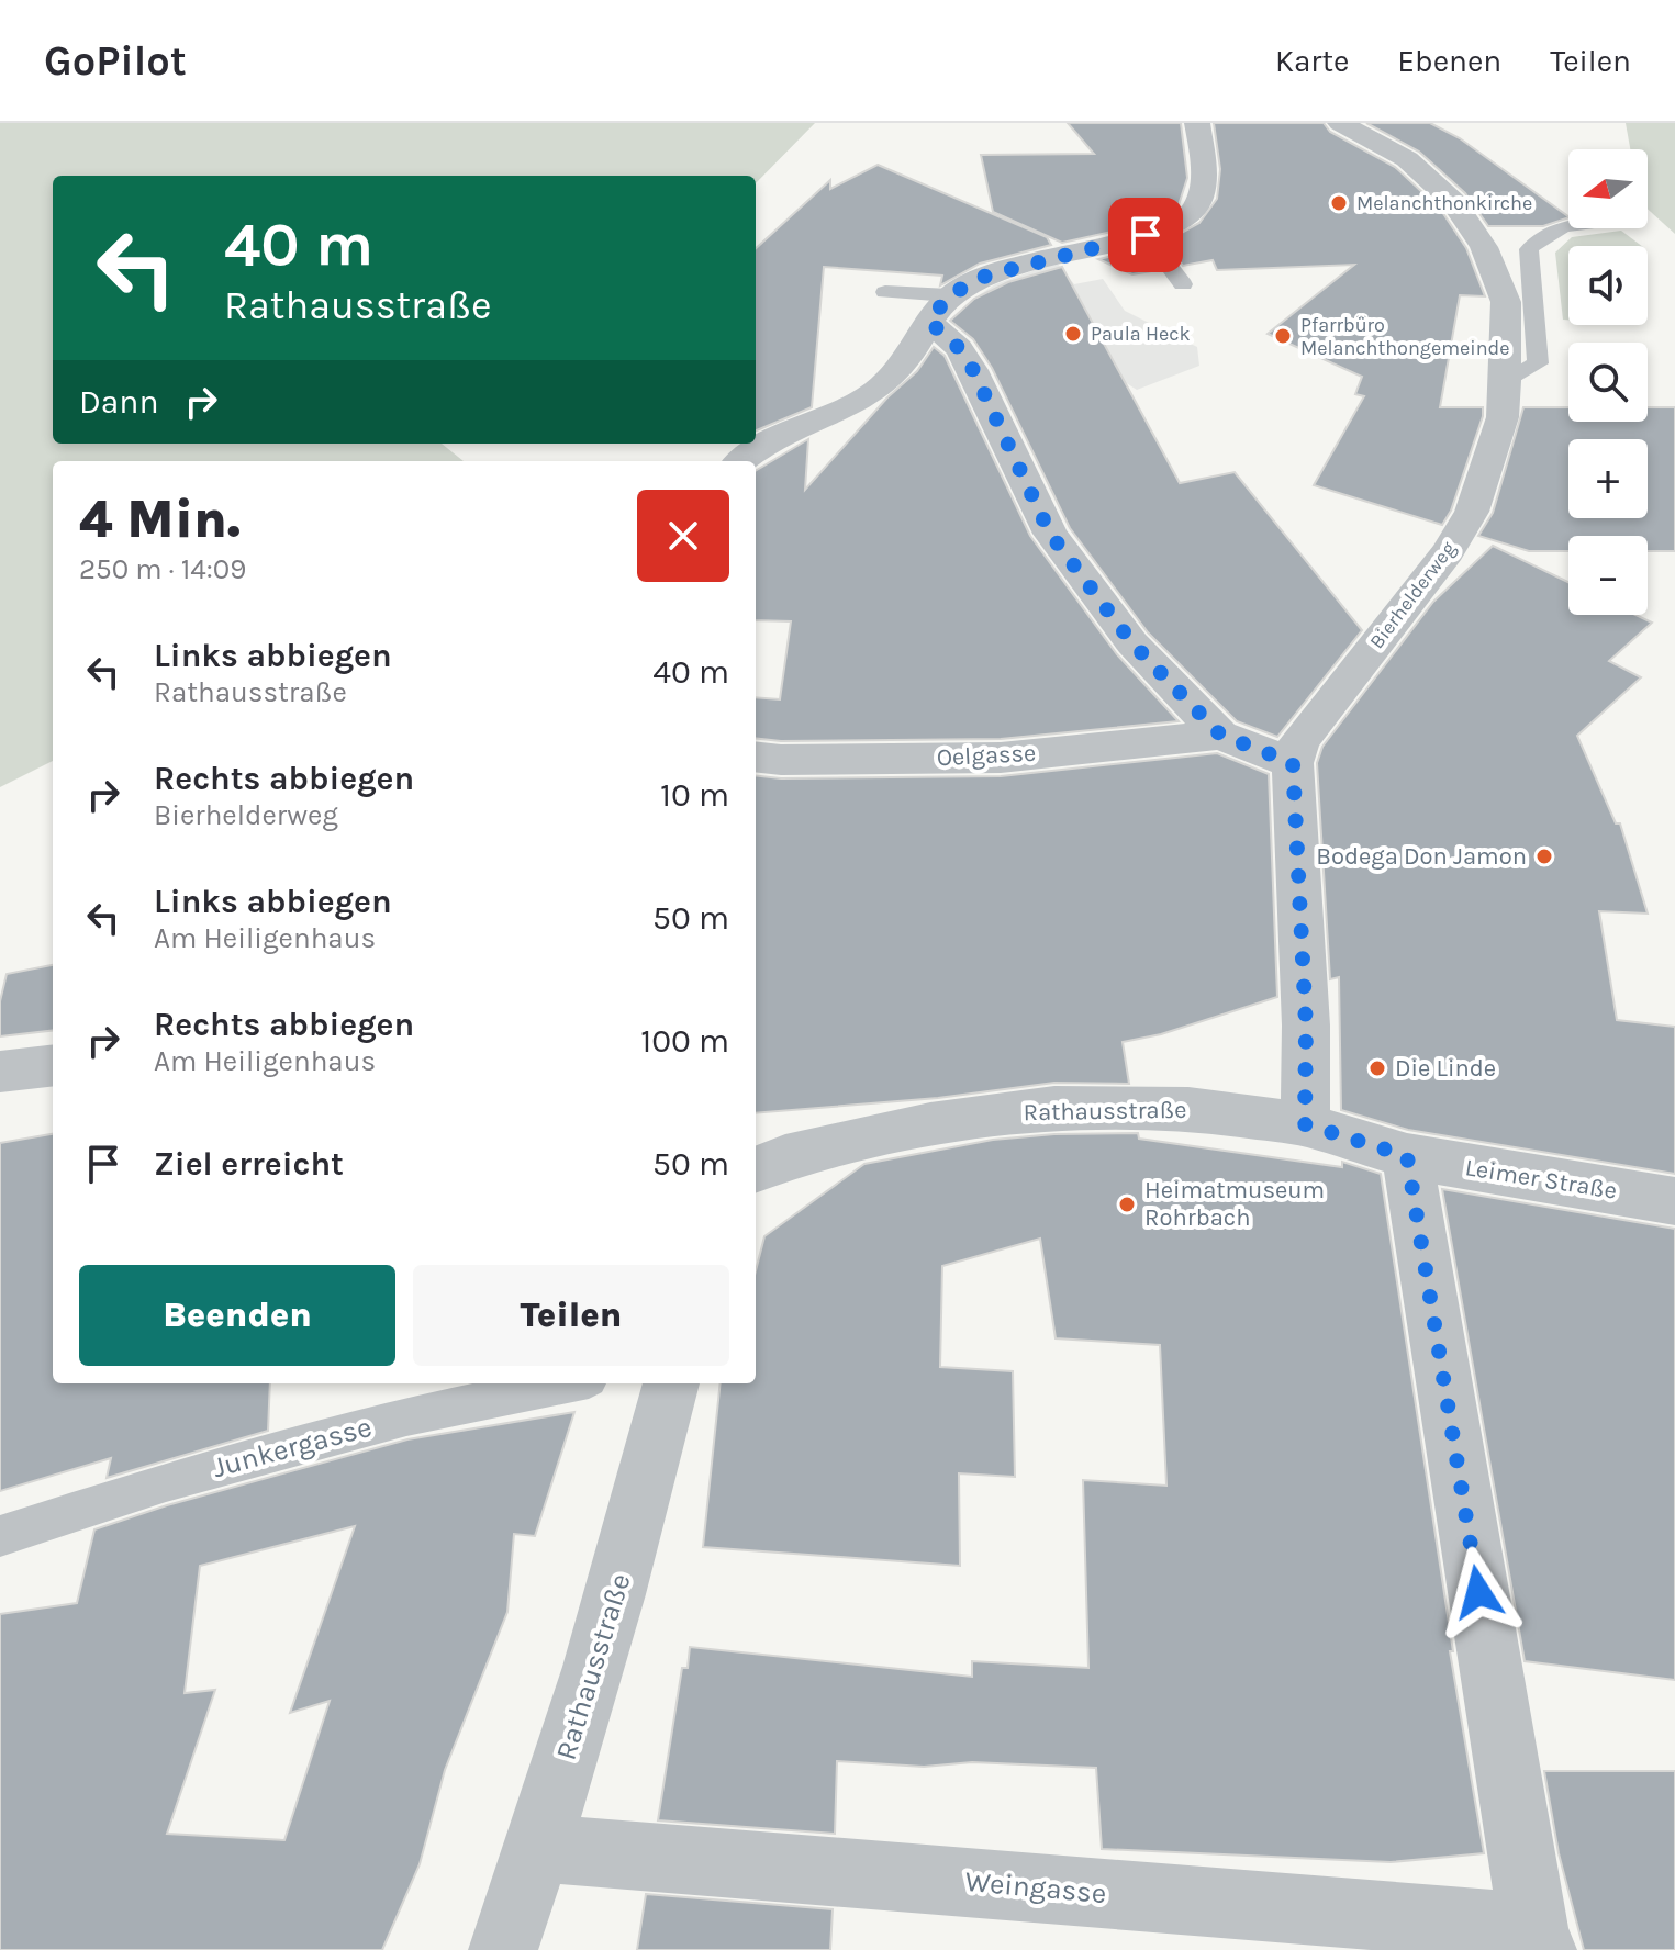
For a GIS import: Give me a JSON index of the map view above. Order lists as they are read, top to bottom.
{
  "streets": {
    "street": [
      "Bierhelderweg",
      "Oelgasse",
      "Rathausstraße",
      "Leimer Straße",
      "Weingasse"
    ],
    "lane": ["Junkergasse"]
  },
  "crossings": [
    ["Bierhelderweg", "Rathausstraße"],
    ["Rathausstraße", "Leimer Straße"],
    ["Rathausstraße", "Weingasse"],
    ["Leimer Straße", "Weingasse"]
  ],
  "places": [
    "Melanchthonkirche",
    "Paula Heck",
    "Pfarrbüro Melanchthongemeinde",
    "Bodega Don Jamon",
    "Die Linde",
    "Heimatmuseum Rohrbach"
  ],
  "north": "left",
  "page": {
    "header": "GoPilot",
    "nav": ["Karte", "Ebenen", "Teilen"],
    "map_buttons": ["+", "−"],
    "turn": ["40 m", "Rathausstraße"],
    "then": "Dann",
    "heading": ["4 Min.", "250 m · 14:09"],
    "list": [
      {
        "name": "Links abbiegen",
        "note": "Rathausstraße",
        "value": "40 m"
      },
      {
        "name": "Rechts abbiegen",
        "note": "Bierhelderweg",
        "value": "10 m"
      },
      {
        "name": "Links abbiegen",
        "note": "Am Heiligenhaus",
        "value": "50 m"
      },
      {
        "name": "Rechts abbiegen",
        "note": "Am Heiligenhaus",
        "value": "100 m"
      },
      {
        "name": "Ziel erreicht",
        "value": "50 m"
      }
    ],
    "buttons": ["Beenden", "Teilen"]
  }
}
